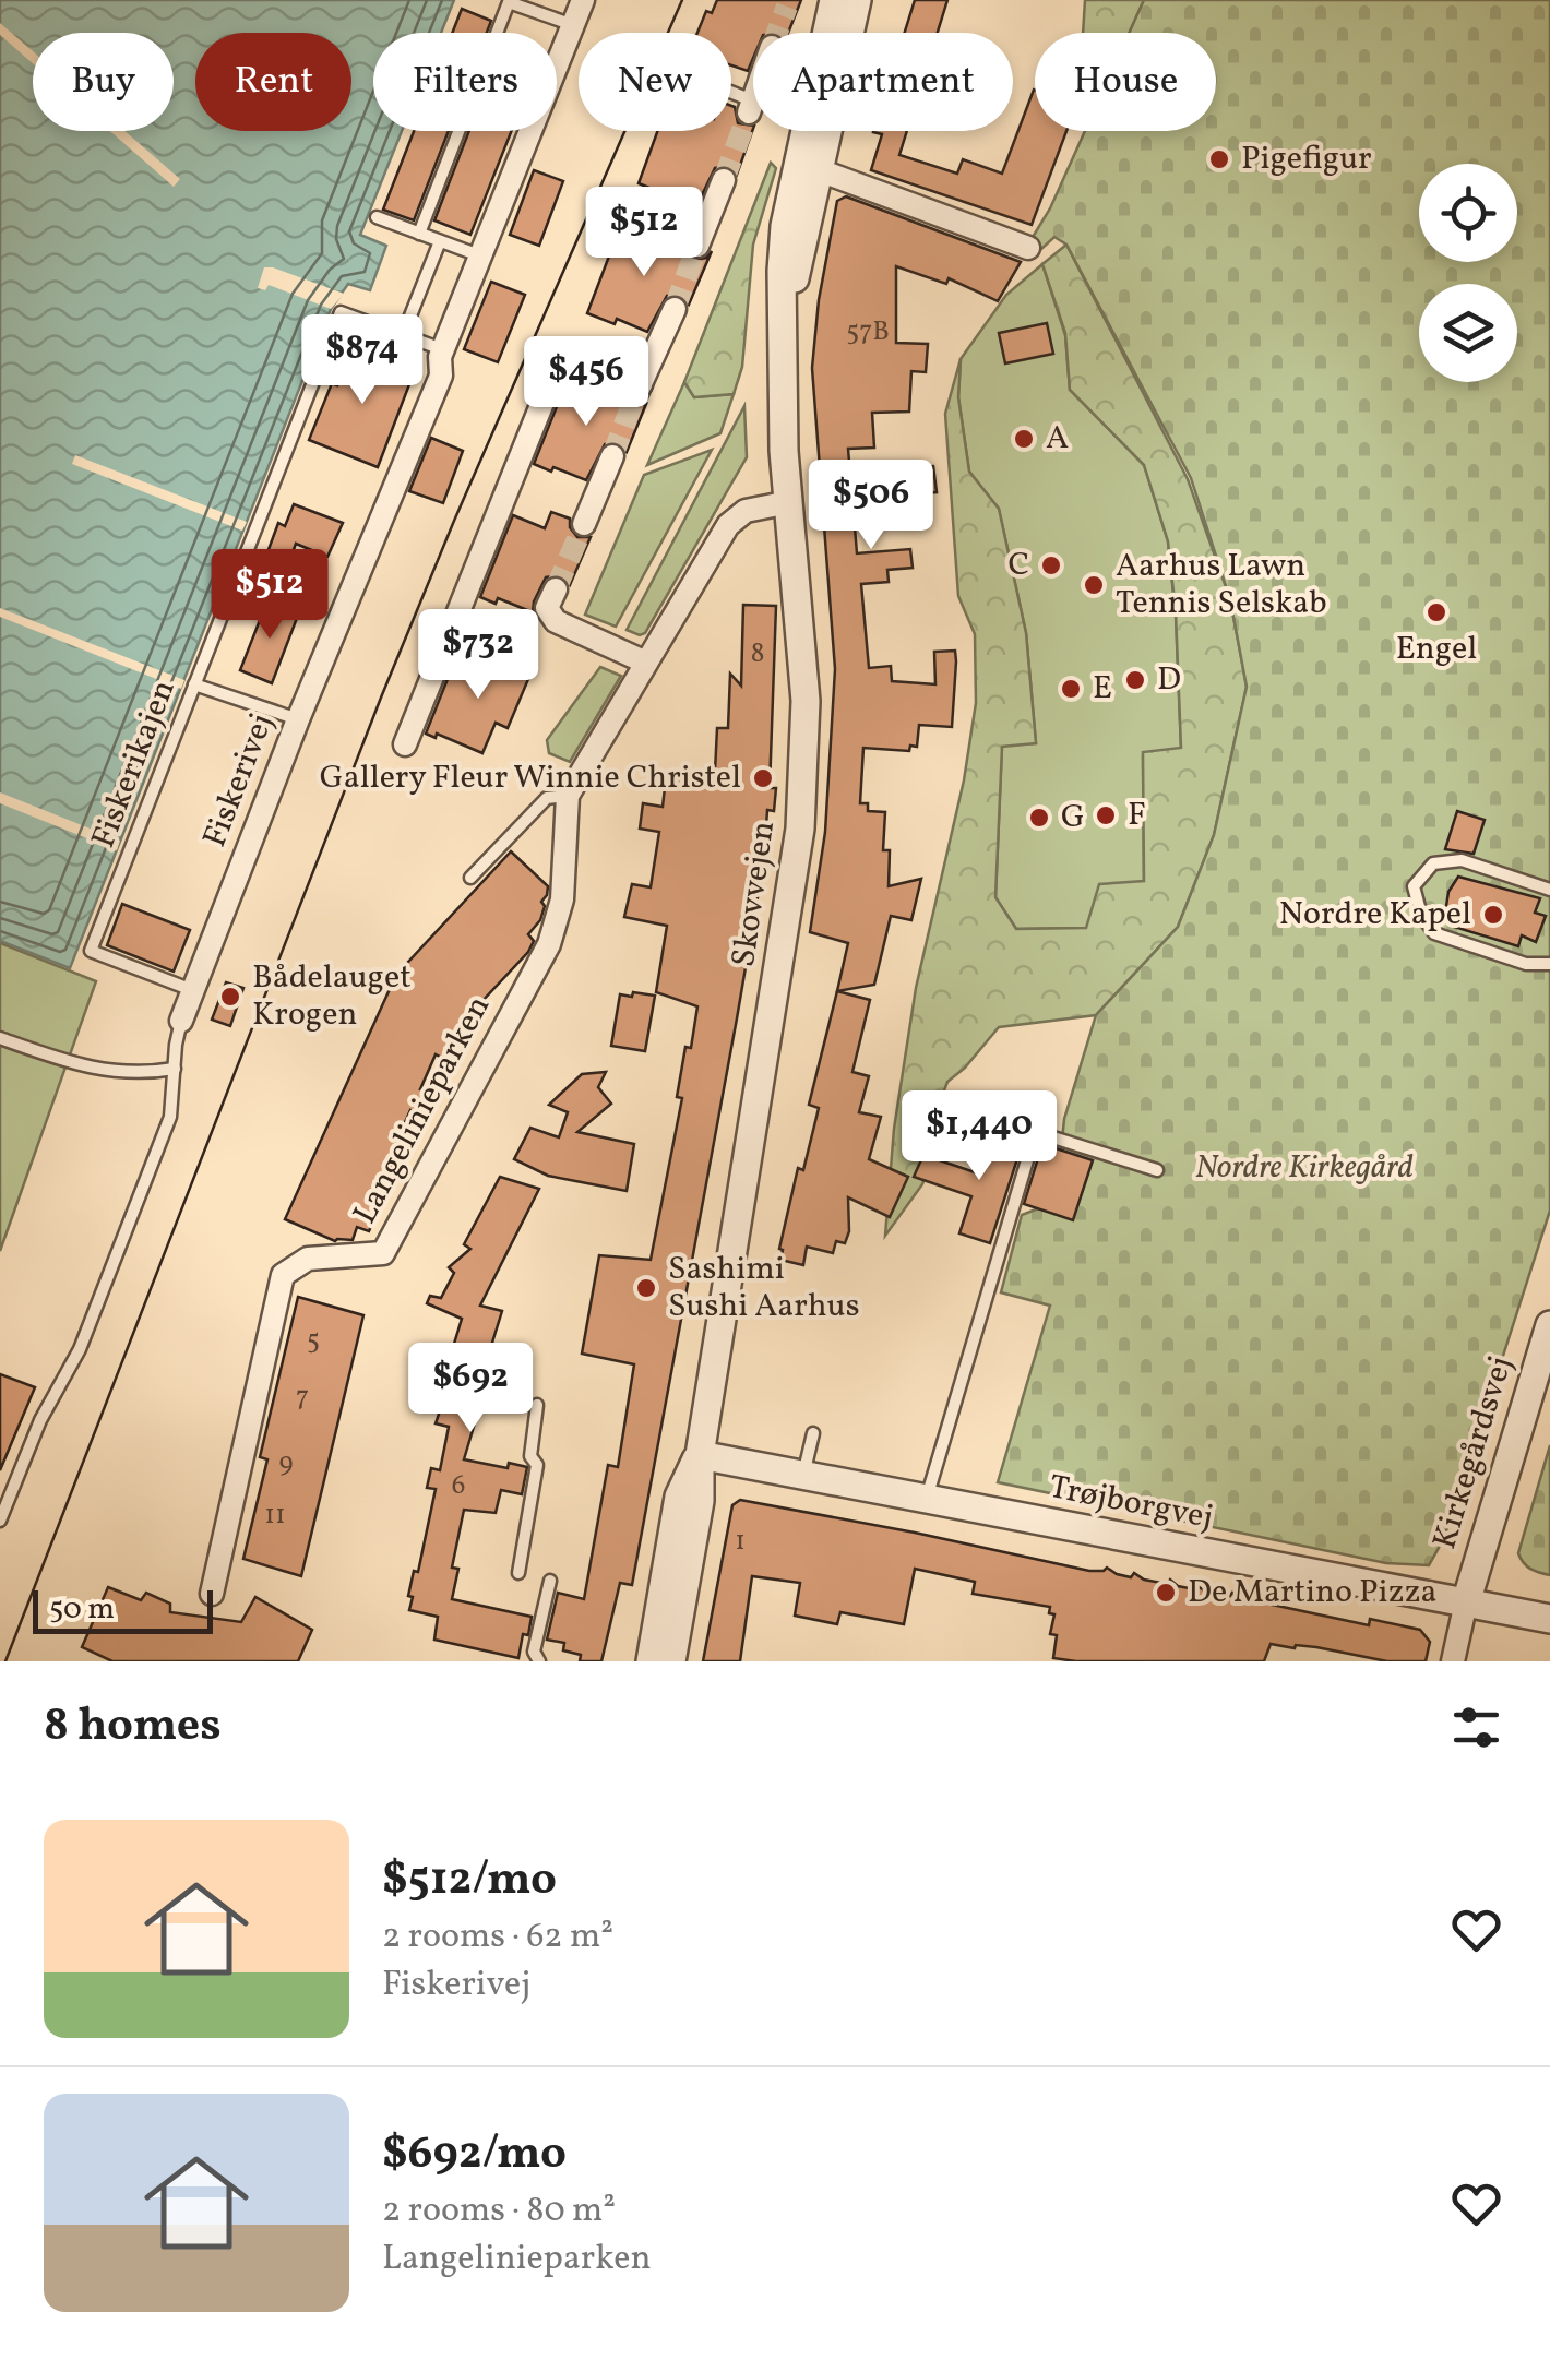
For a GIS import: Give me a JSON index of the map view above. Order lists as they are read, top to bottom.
{
  "streets": {
    "street": [
      "Fiskerivej",
      "Skovvejen",
      "Langelinieparken",
      "Kirkegårdsvej",
      "Trøjborgvej"
    ],
    "lane": ["Fiskerikajen"]
  },
  "crossings": [
    ["Fiskerikajen", "Fiskerivej"],
    ["Skovvejen", "Langelinieparken"],
    ["Skovvejen", "Trøjborgvej"],
    ["Kirkegårdsvej", "Trøjborgvej"]
  ],
  "parks": ["Nordre Kirkegård"],
  "places": [
    "Pigefigur",
    "A",
    "C",
    "Aarhus Lawn Tennis Selskab",
    "Engel",
    "D",
    "E",
    "Gallery Fleur Winnie Christel",
    "F",
    "G",
    "Nordre Kapel",
    "Bådelauget Krogen",
    "Sashimi Sushi Aarhus",
    "De Martino Pizza"
  ],
  "house_numbers": [
    "57B",
    "8",
    "5",
    "7",
    "9",
    "6",
    "11",
    "1"
  ],
  "scale_bar": "50 m",
  "page": {
    "chip": [
      "Buy",
      "Rent",
      "Filters",
      "New",
      "Apartment",
      "House"
    ],
    "price": [
      "$512",
      "$874",
      "$456",
      "$506",
      "$512",
      "$732",
      "$1,440",
      "$692"
    ],
    "scale": "50 m",
    "heading": "8 homes",
    "list": [
      {
        "name": "$512/mo",
        "note": "2 rooms · 62 m² · Fiskerivej"
      },
      {
        "name": "$692/mo",
        "note": "2 rooms · 80 m² · Langelinieparken"
      }
    ]
  }
}
